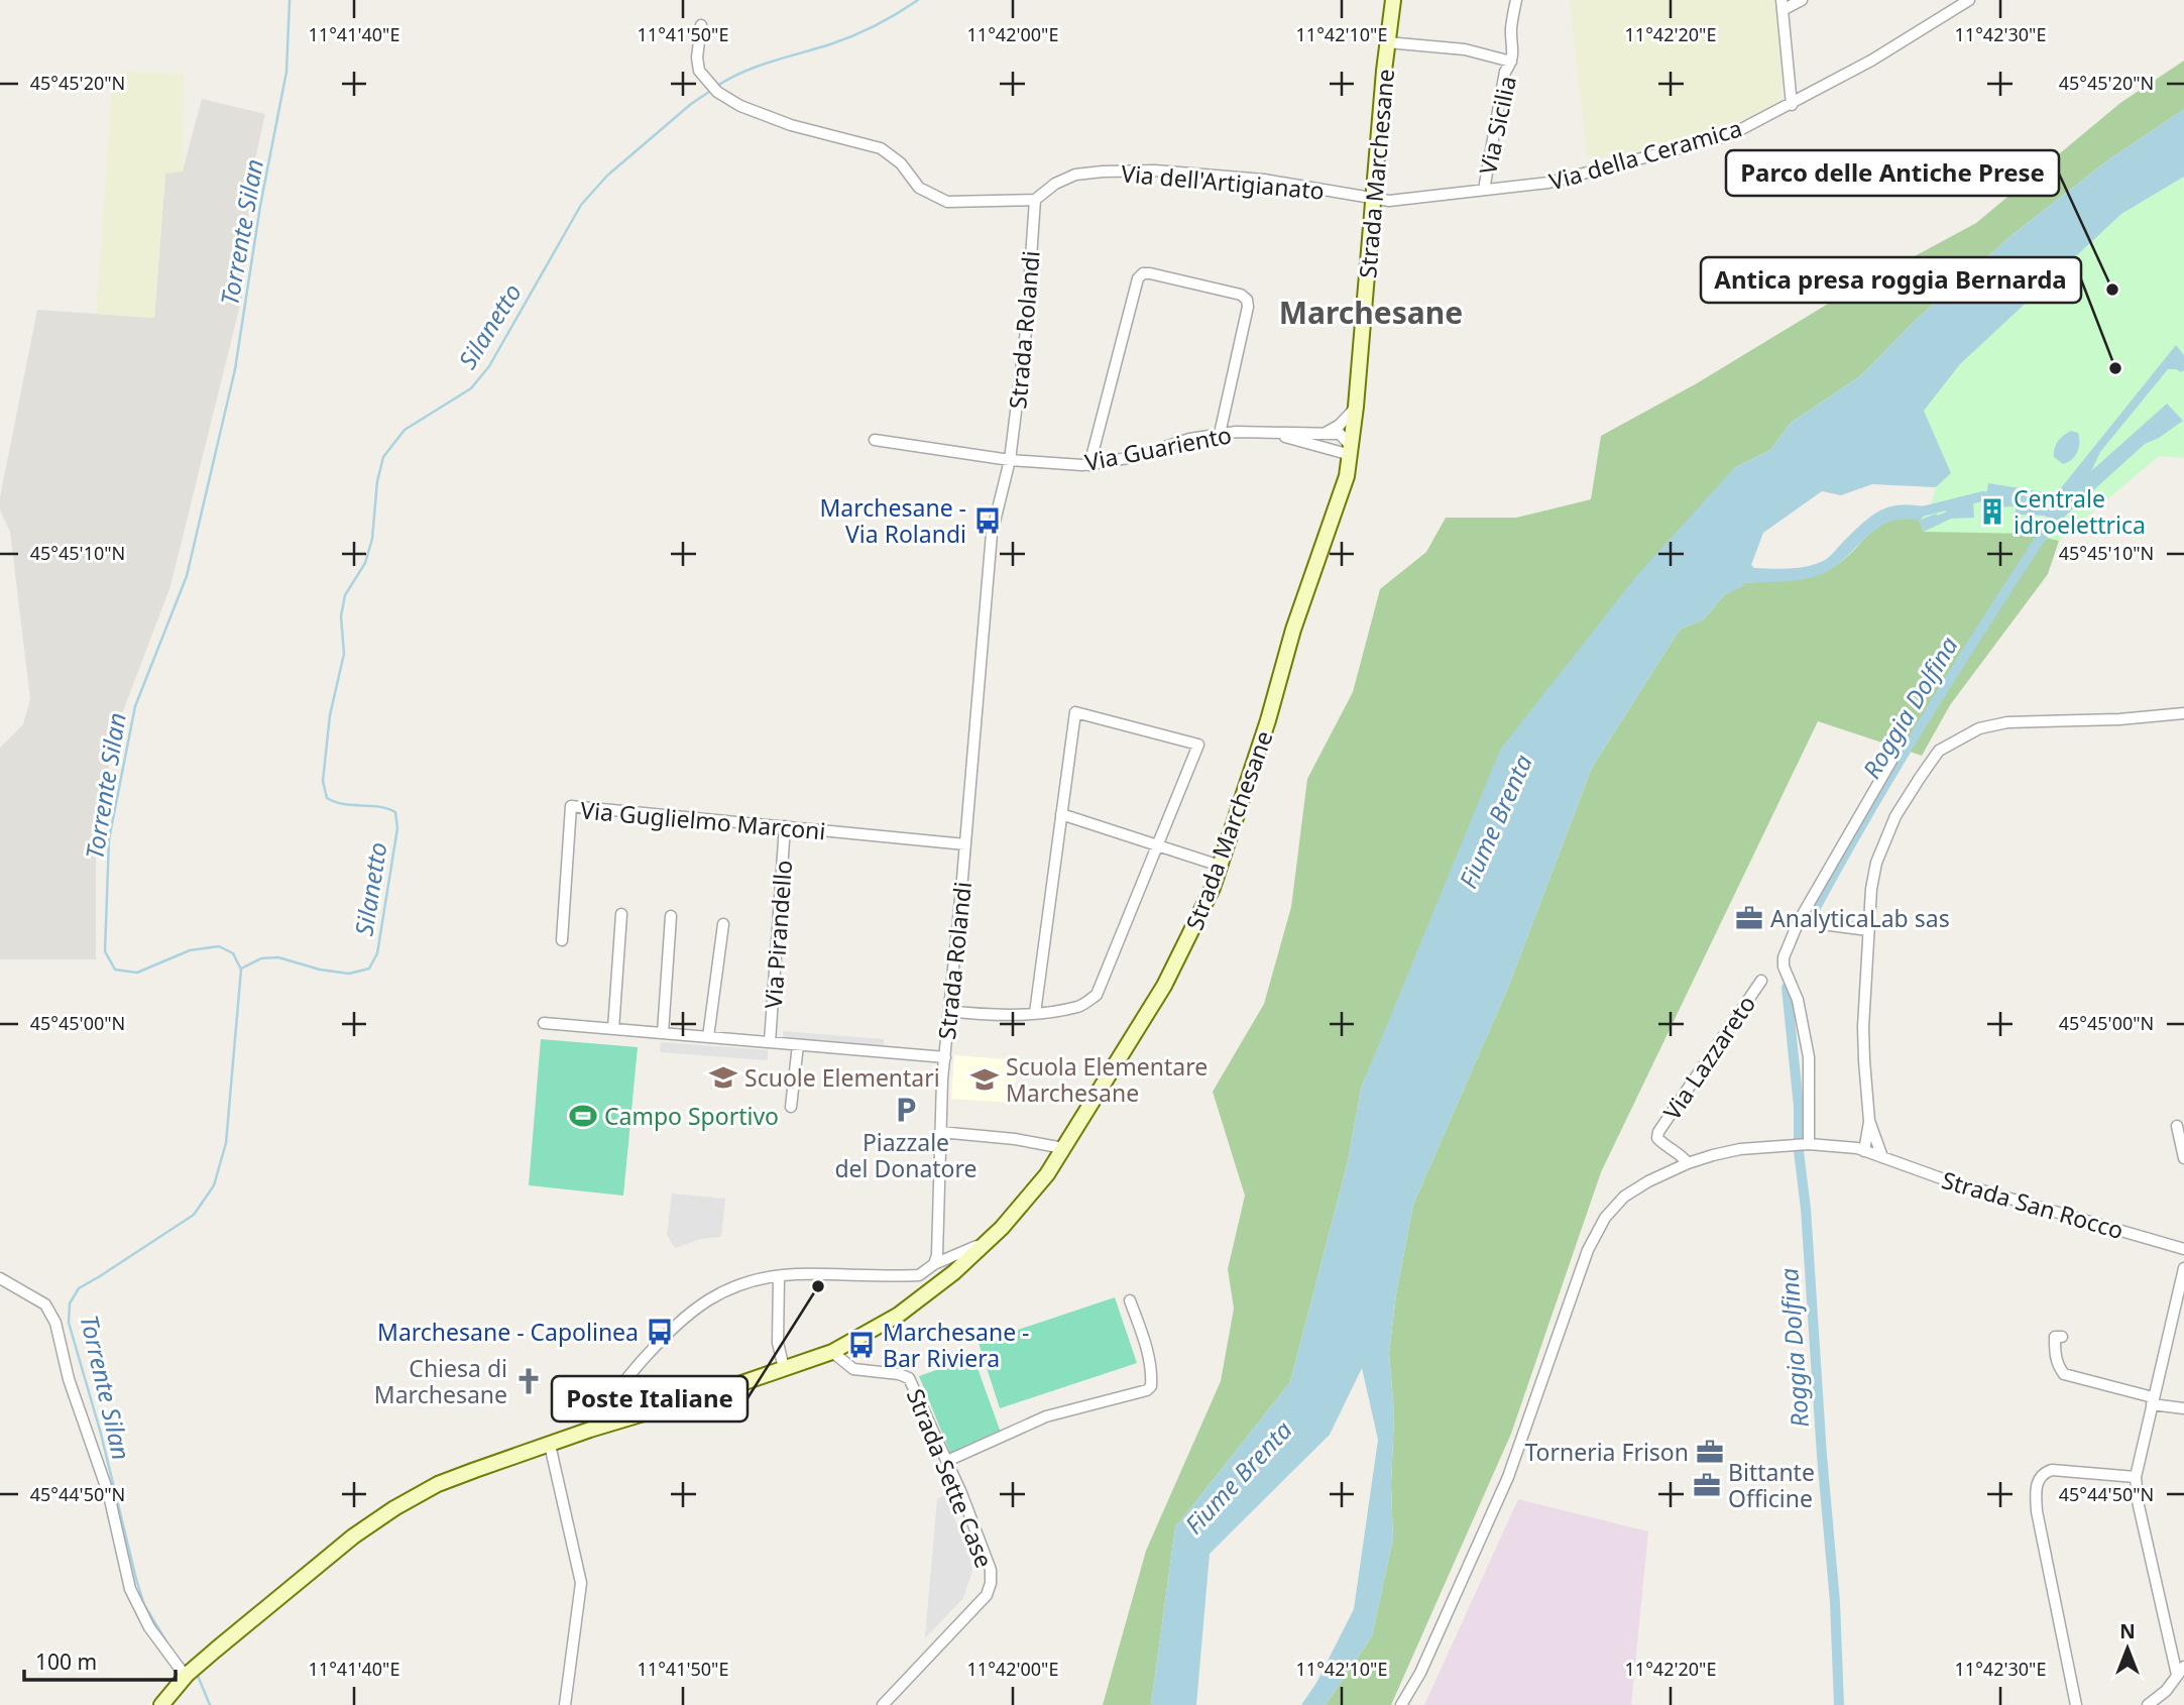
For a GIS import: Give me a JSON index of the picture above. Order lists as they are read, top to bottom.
{
  "streets": {
    "main road": ["Strada Marchesane"],
    "street": [
      "Via Sicilia",
      "Via della Ceramica",
      "Via dell'Artigianato",
      "Strada Rolandi",
      "Via Guariento",
      "Via Guglielmo Marconi",
      "Via Pirandello",
      "Via Lazzareto",
      "Strada San Rocco",
      "Strada Sette Case"
    ]
  },
  "crossings": [
    ["Via Sicilia", "Via della Ceramica"],
    ["Via Sicilia", "Strada Marchesane"],
    ["Via della Ceramica", "Strada Marchesane"],
    ["Via della Ceramica", "Via dell'Artigianato"],
    ["Strada Marchesane", "Via dell'Artigianato"],
    ["Strada Marchesane", "Via Guariento"],
    ["Strada Marchesane", "Strada Sette Case"],
    ["Via dell'Artigianato", "Strada Rolandi"],
    ["Strada Rolandi", "Via Guariento"],
    ["Strada Rolandi", "Via Guglielmo Marconi"],
    ["Via Guglielmo Marconi", "Via Pirandello"],
    ["Via Lazzareto", "Strada San Rocco"]
  ],
  "districts": ["Marchesane"],
  "water": [
    "Torrente Silan",
    "Silanetto",
    "Roggia Dolfina",
    "Fiume Brenta"
  ],
  "places": {
    "other": ["Parco delle Antiche Prese", "Antica presa roggia Bernarda", "Poste Italiane"],
    "building": ["Centrale idroelettrica"],
    "bus stop": ["Marchesane - Via Rolandi", "Marchesane - Capolinea", "Marchesane - Bar Riviera"],
    "office": ["AnalyticaLab sas", "Torneria Frison", "Bittante Officine"],
    "school or university": ["Scuole Elementari", "Scuola Elementare Marchesane"],
    "parking": ["Piazzale del Donatore"],
    "sports": ["Campo Sportivo"],
    "church": ["Chiesa di Marchesane"]
  },
  "scale_bar": "100 m",
  "north": "top",
  "coordinates": [
    "11°41'40\"E",
    "11°41'50\"E",
    "11°42'00\"E",
    "11°42'10\"E",
    "11°42'20\"E",
    "11°42'30\"E",
    "45°45'20\"N",
    "45°45'10\"N",
    "45°45'00\"N",
    "45°44'50\"N"
  ]
}
